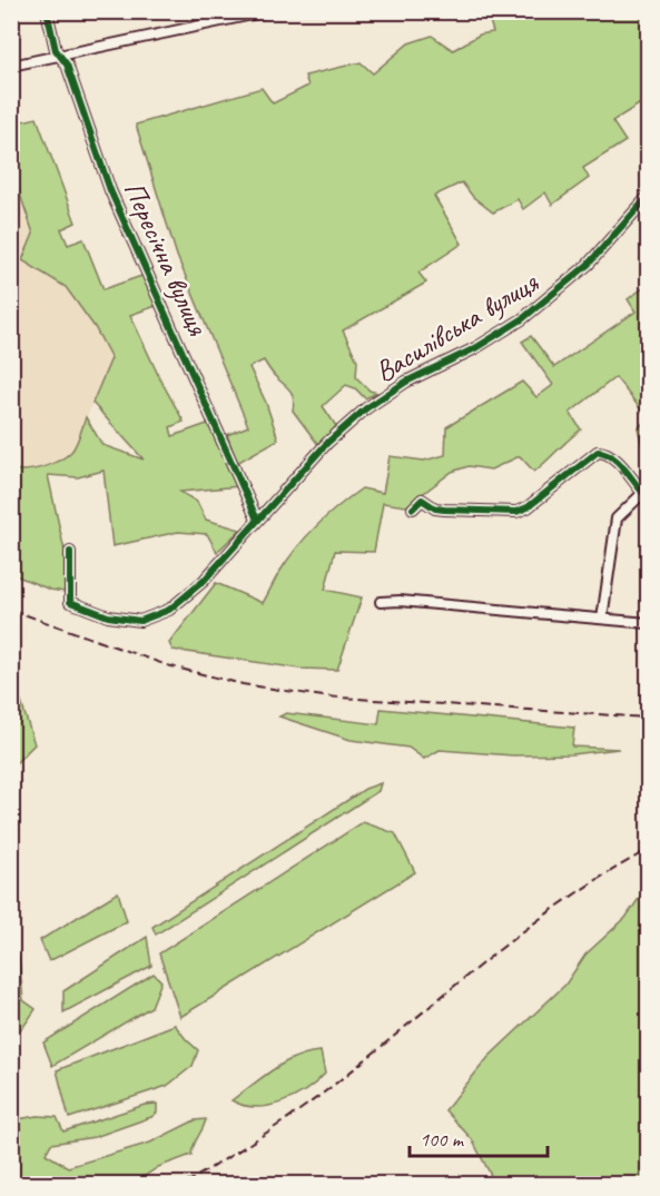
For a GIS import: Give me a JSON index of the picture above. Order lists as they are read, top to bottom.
{
  "streets": {
    "street": ["Пересічна вулиця", "Василівська вулиця"]
  },
  "crossings": [
    ["Пересічна вулиця", "Василівська вулиця"]
  ],
  "scale_bar": "100 m"
}
